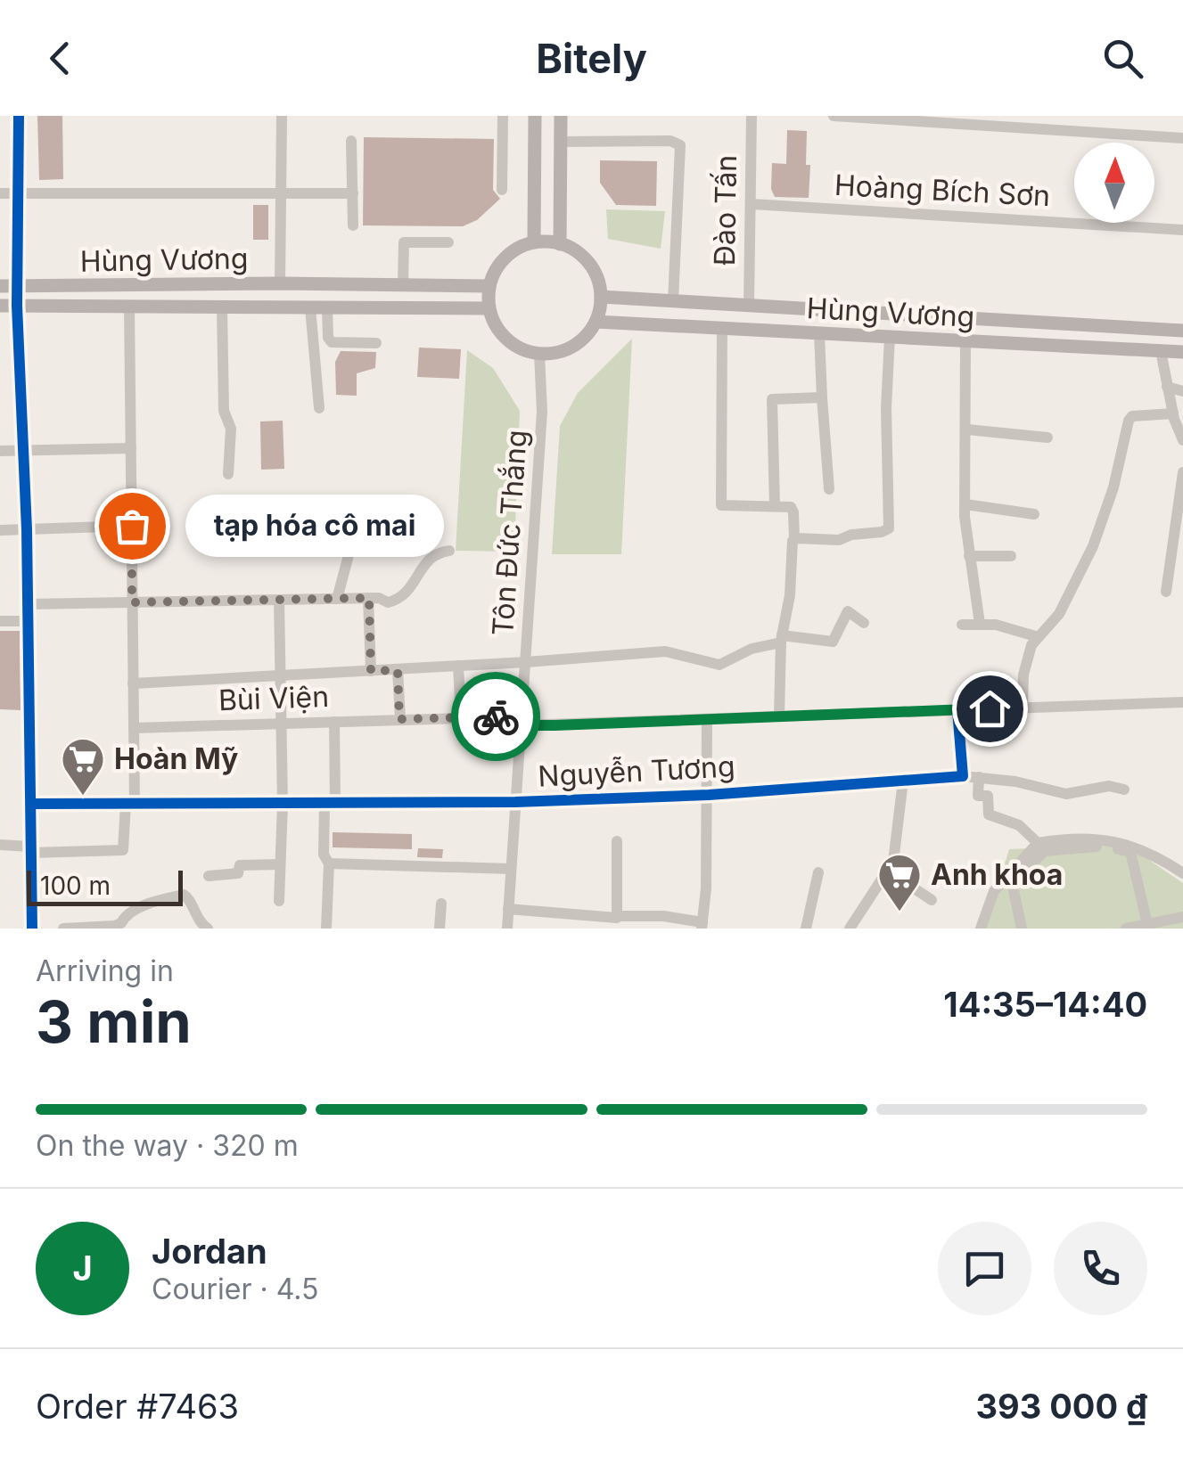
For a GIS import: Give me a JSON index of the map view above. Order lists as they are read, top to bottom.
{
  "streets": {
    "main road": ["Hùng Vương"],
    "street": [
      "Hoàng Bích Sơn",
      "Đào Tấn",
      "Tôn Đức Thắng",
      "Bùi Viện",
      "Nguyễn Tương"
    ]
  },
  "crossings": [
    ["Hoàng Bích Sơn", "Đào Tấn"],
    ["Đào Tấn", "Hùng Vương"],
    ["Hùng Vương", "Tôn Đức Thắng"],
    ["Tôn Đức Thắng", "Bùi Viện"],
    ["Tôn Đức Thắng", "Nguyễn Tương"]
  ],
  "places": {
    "other": ["tạp hóa cô mai"],
    "supermarket": ["Hoàn Mỹ", "Anh khoa"]
  },
  "scale_bar": "100 m",
  "north": "top",
  "page": {
    "header": "Bitely",
    "bubble": "tạp hóa cô mai",
    "scale": "100 m",
    "heading": ["3 min", "Arriving in", "14:35–14:40"],
    "panel": [
      "Jordan",
      "Courier · 4.5",
      "Order #7463",
      "393 000 ₫"
    ],
    "bar": "On the way · 320 m",
    "round": "J"
  }
}
